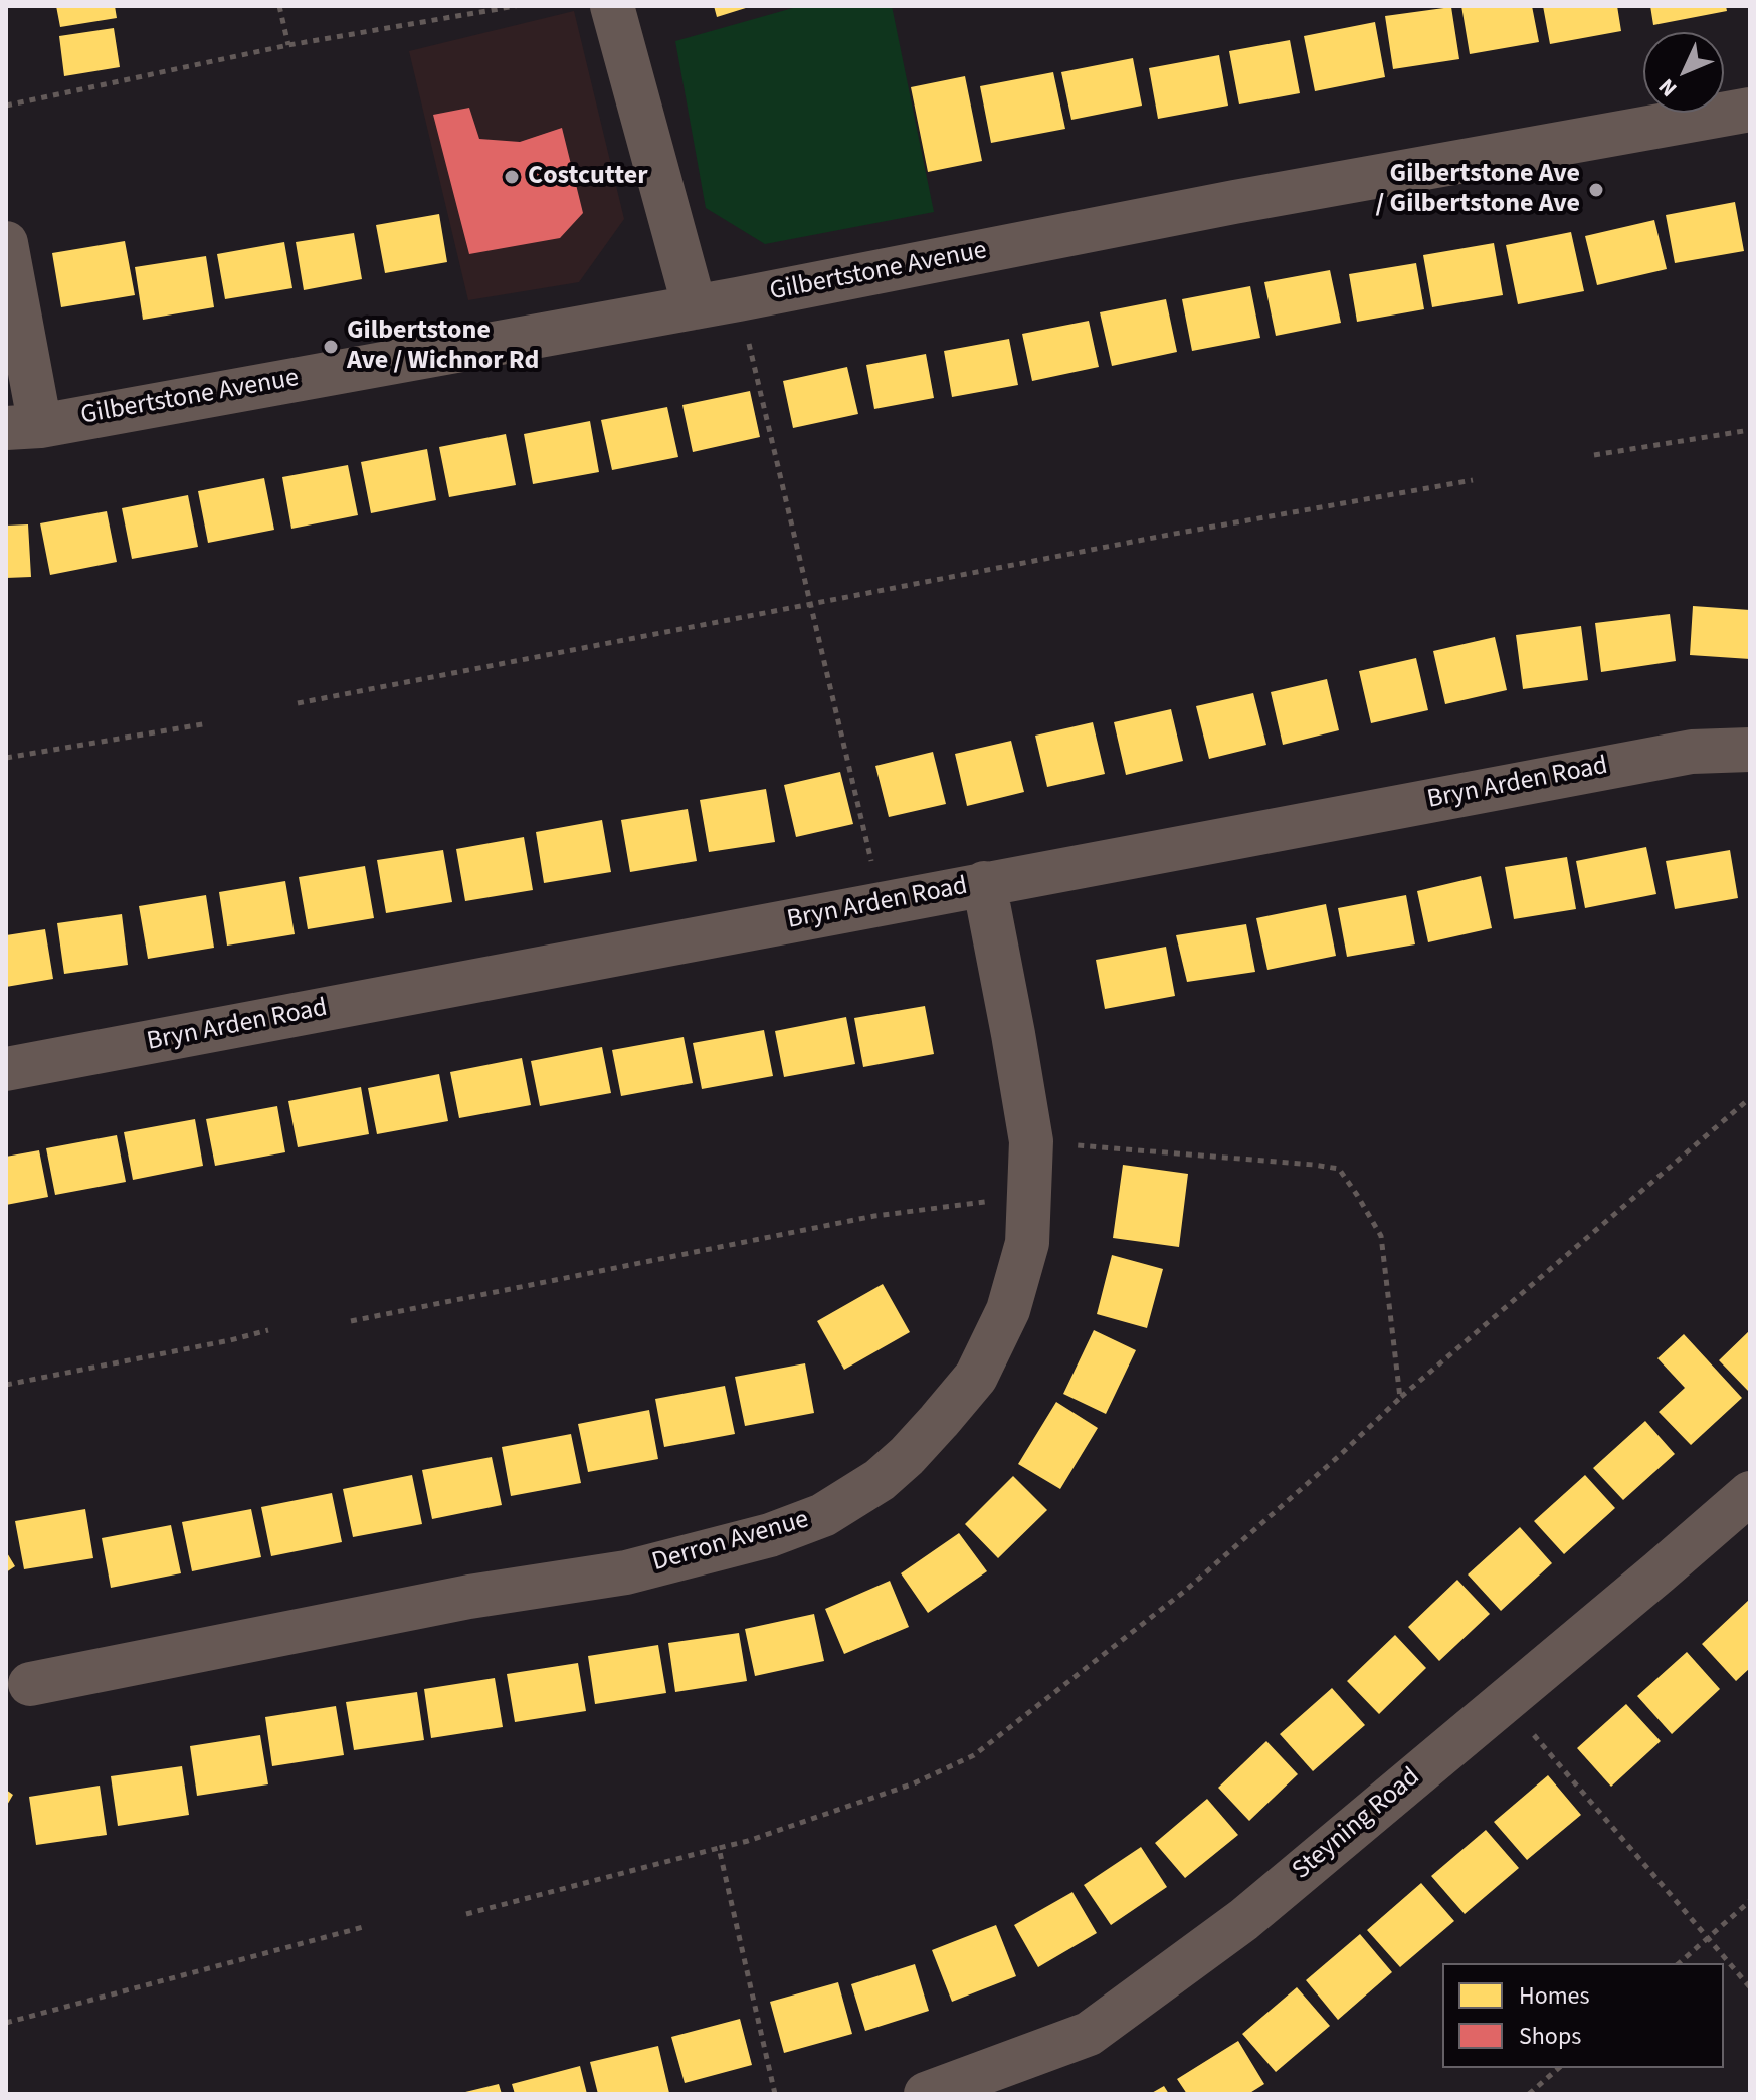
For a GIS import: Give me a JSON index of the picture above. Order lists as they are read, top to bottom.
{
  "streets": {
    "street": [
      "Gilbertstone Avenue",
      "Bryn Arden Road",
      "Derron Avenue",
      "Steyning Road"
    ]
  },
  "crossings": [
    ["Bryn Arden Road", "Derron Avenue"]
  ],
  "places": ["Costcutter", "Gilbertstone Ave / Gilbertstone Ave", "Gilbertstone Ave / Wichnor Rd"],
  "legend": ["Homes", "Shops"],
  "north": "bottom left"
}
